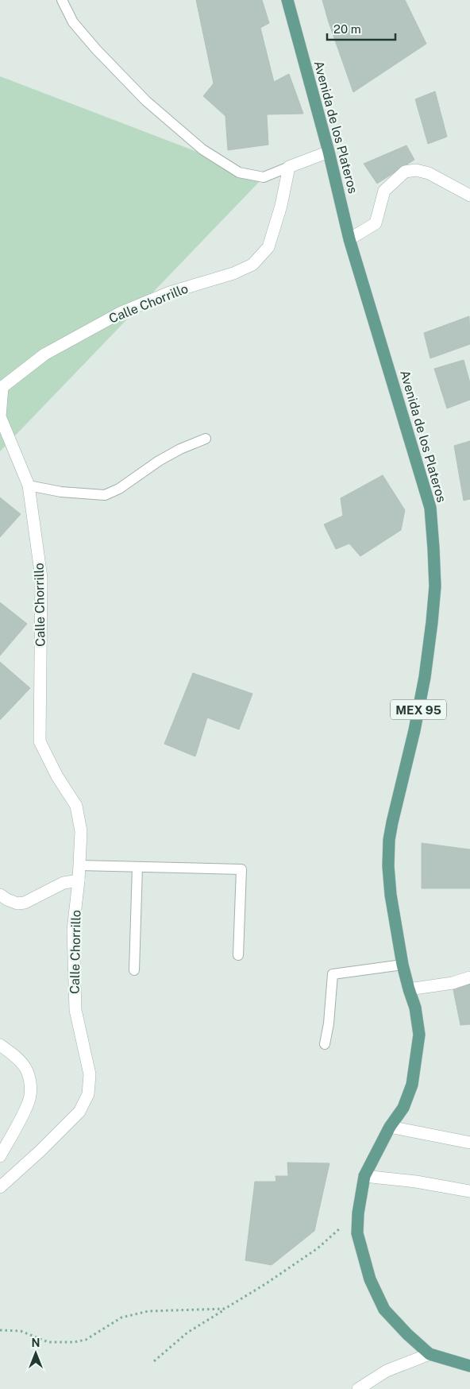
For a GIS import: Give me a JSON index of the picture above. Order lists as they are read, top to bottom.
{
  "streets": {
    "main road": ["Avenida de los Plateros", "MEX 95"],
    "street": ["Calle Chorrillo"]
  },
  "scale_bar": "20 m",
  "north": "top"
}
